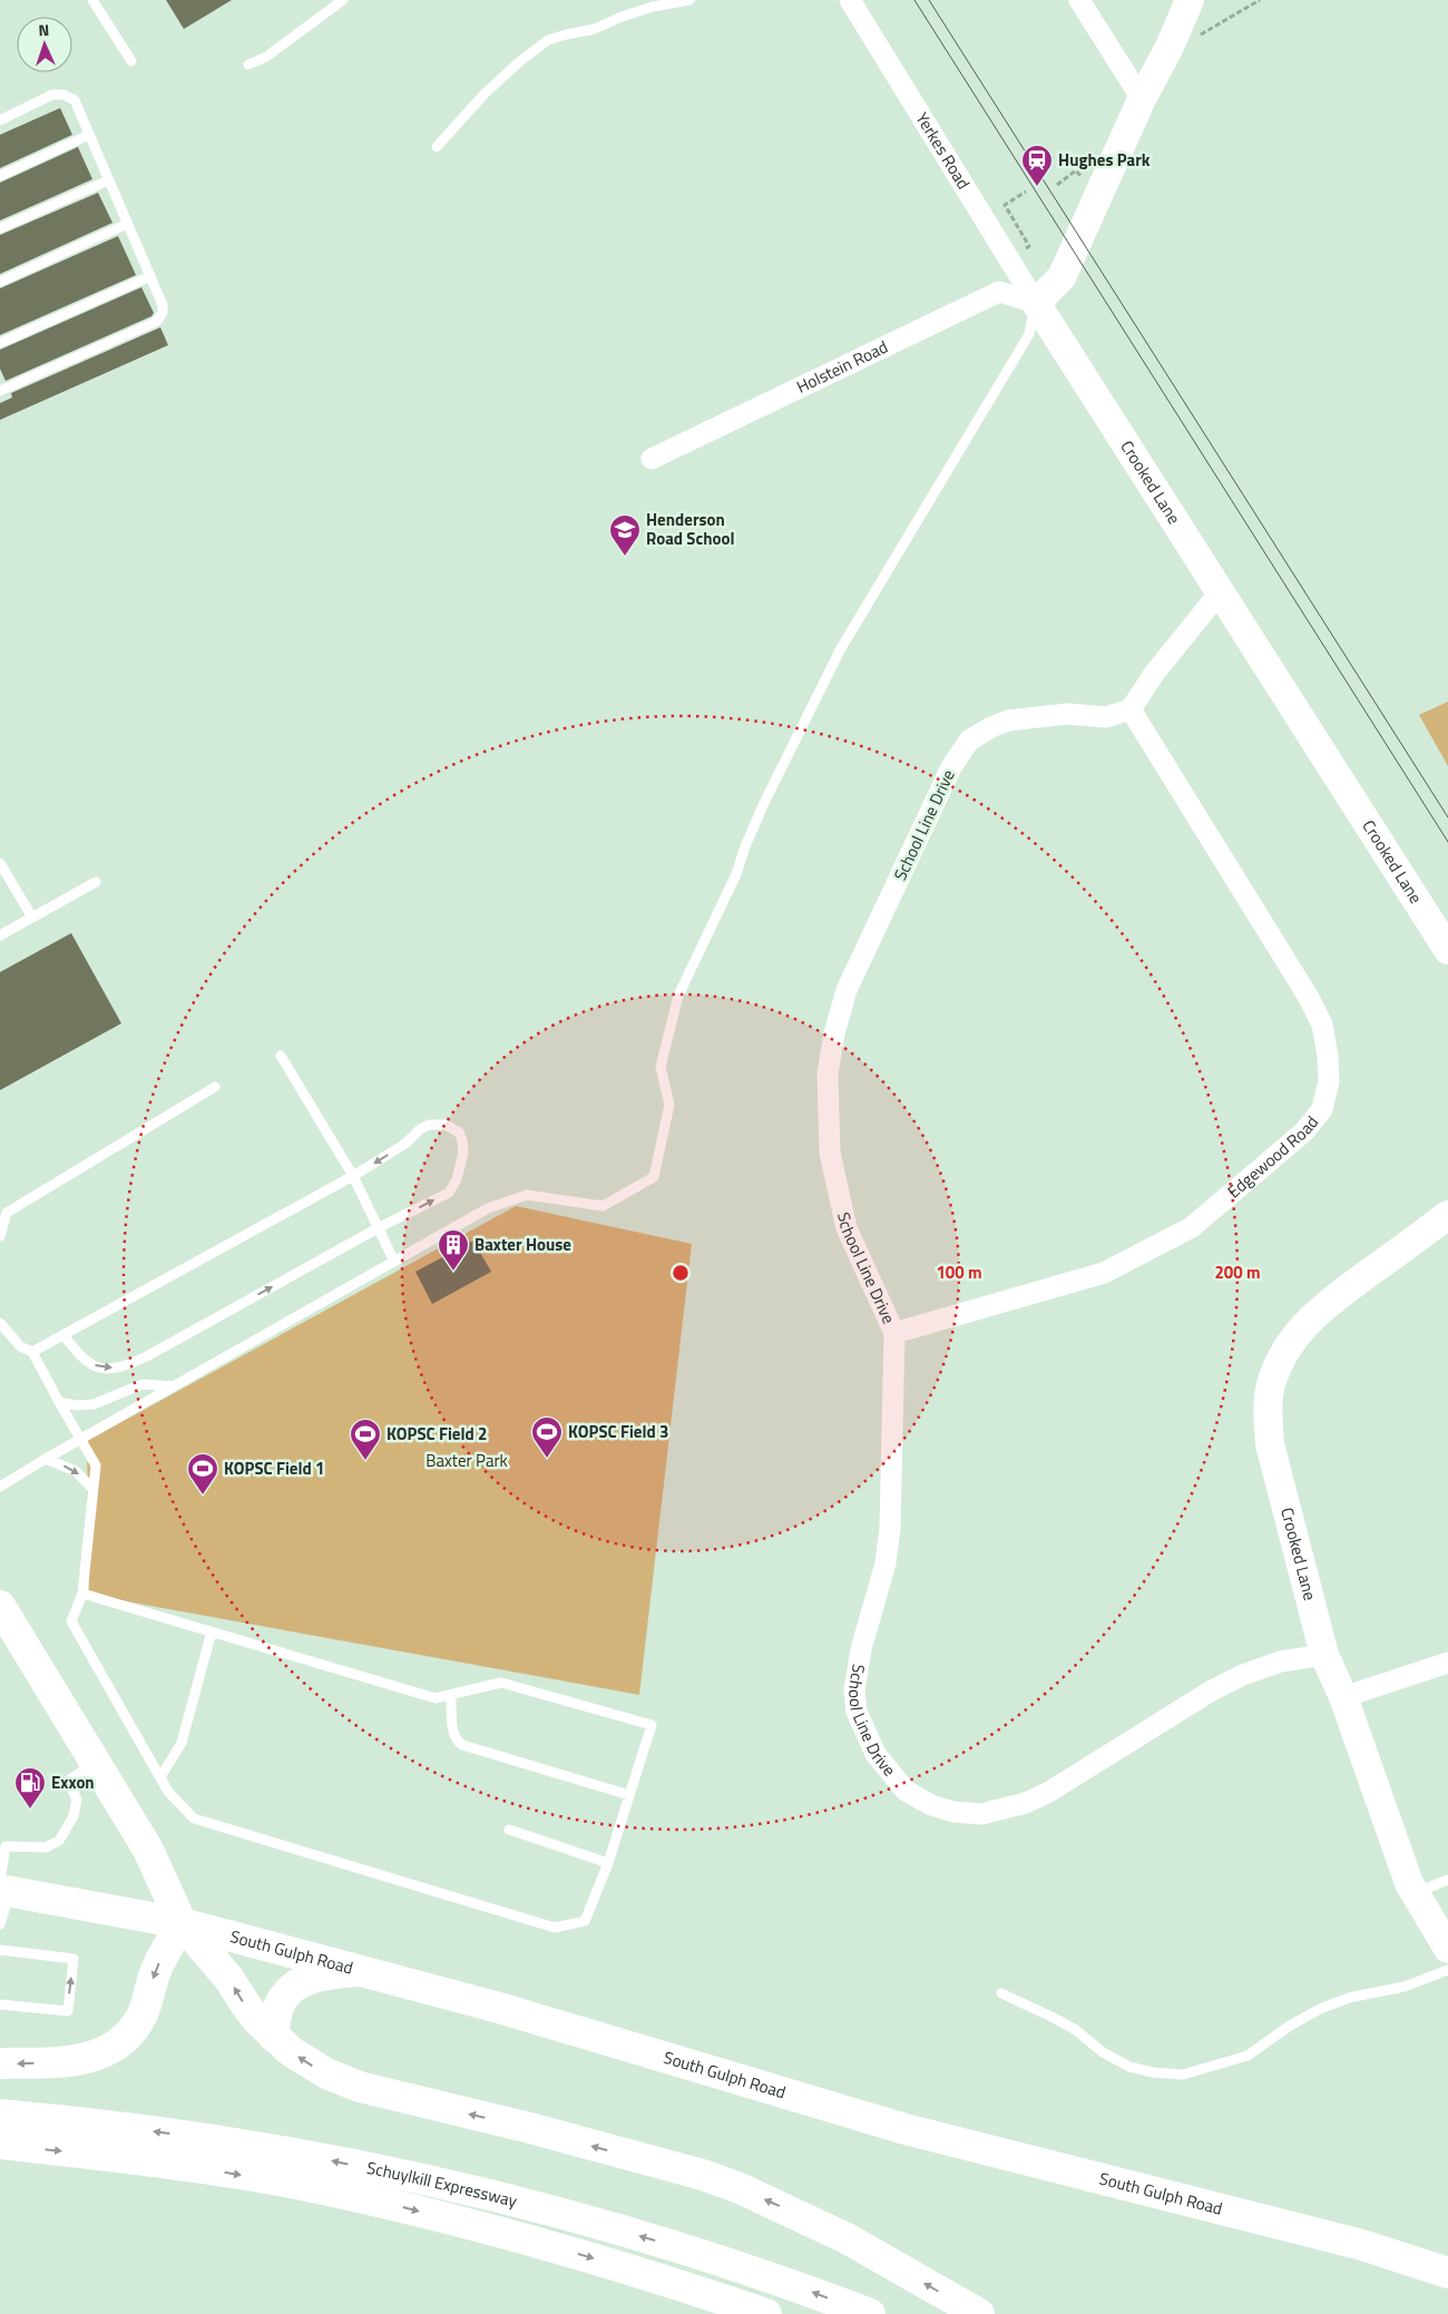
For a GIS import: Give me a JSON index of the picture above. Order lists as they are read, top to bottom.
{
  "streets": {
    "main road": ["South Gulph Road", "Schuylkill Expressway"],
    "street": [
      "Yerkes Road",
      "Holstein Road",
      "Crooked Lane",
      "School Line Drive",
      "Edgewood Road"
    ]
  },
  "crossings": [
    ["Yerkes Road", "Holstein Road"],
    ["Yerkes Road", "Crooked Lane"],
    ["Holstein Road", "Crooked Lane"],
    ["Crooked Lane", "School Line Drive"],
    ["School Line Drive", "Edgewood Road"]
  ],
  "parks": ["Baxter Park"],
  "places": {
    "station": ["Hughes Park"],
    "school or university": ["Henderson Road School"],
    "building": ["Baxter House"],
    "sports": ["KOPSC Field 3", "KOPSC Field 2", "KOPSC Field 1"],
    "fuel station": ["Exxon"]
  },
  "north": "top",
  "rings": ["100 m", "200 m"]
}
